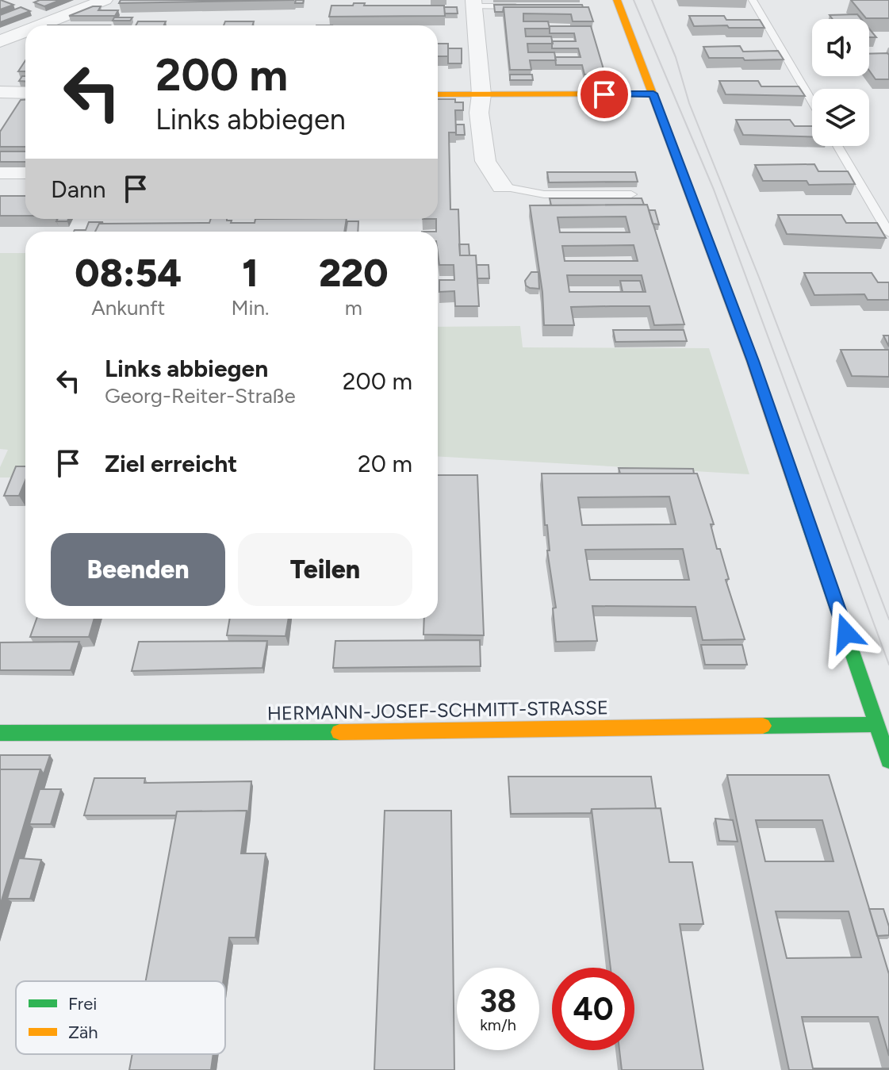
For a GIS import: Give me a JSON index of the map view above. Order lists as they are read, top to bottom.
{
  "streets": {
    "street": ["HERMANN-JOSEF-SCHMITT-STRASSE"]
  },
  "legend": ["Frei", "Zäh"],
  "page": {
    "turn": ["200 m", "Links abbiegen"],
    "then": "Dann",
    "eta": [
      "08:54",
      "Ankunft",
      "1",
      "Min.",
      "220",
      "m"
    ],
    "list": [
      {
        "name": "Links abbiegen",
        "note": "Georg-Reiter-Straße",
        "value": "200 m"
      },
      {
        "name": "Ziel erreicht",
        "value": "20 m"
      }
    ],
    "buttons": ["Beenden", "Teilen"],
    "speed": "38 km/h",
    "limit": "40"
  }
}
